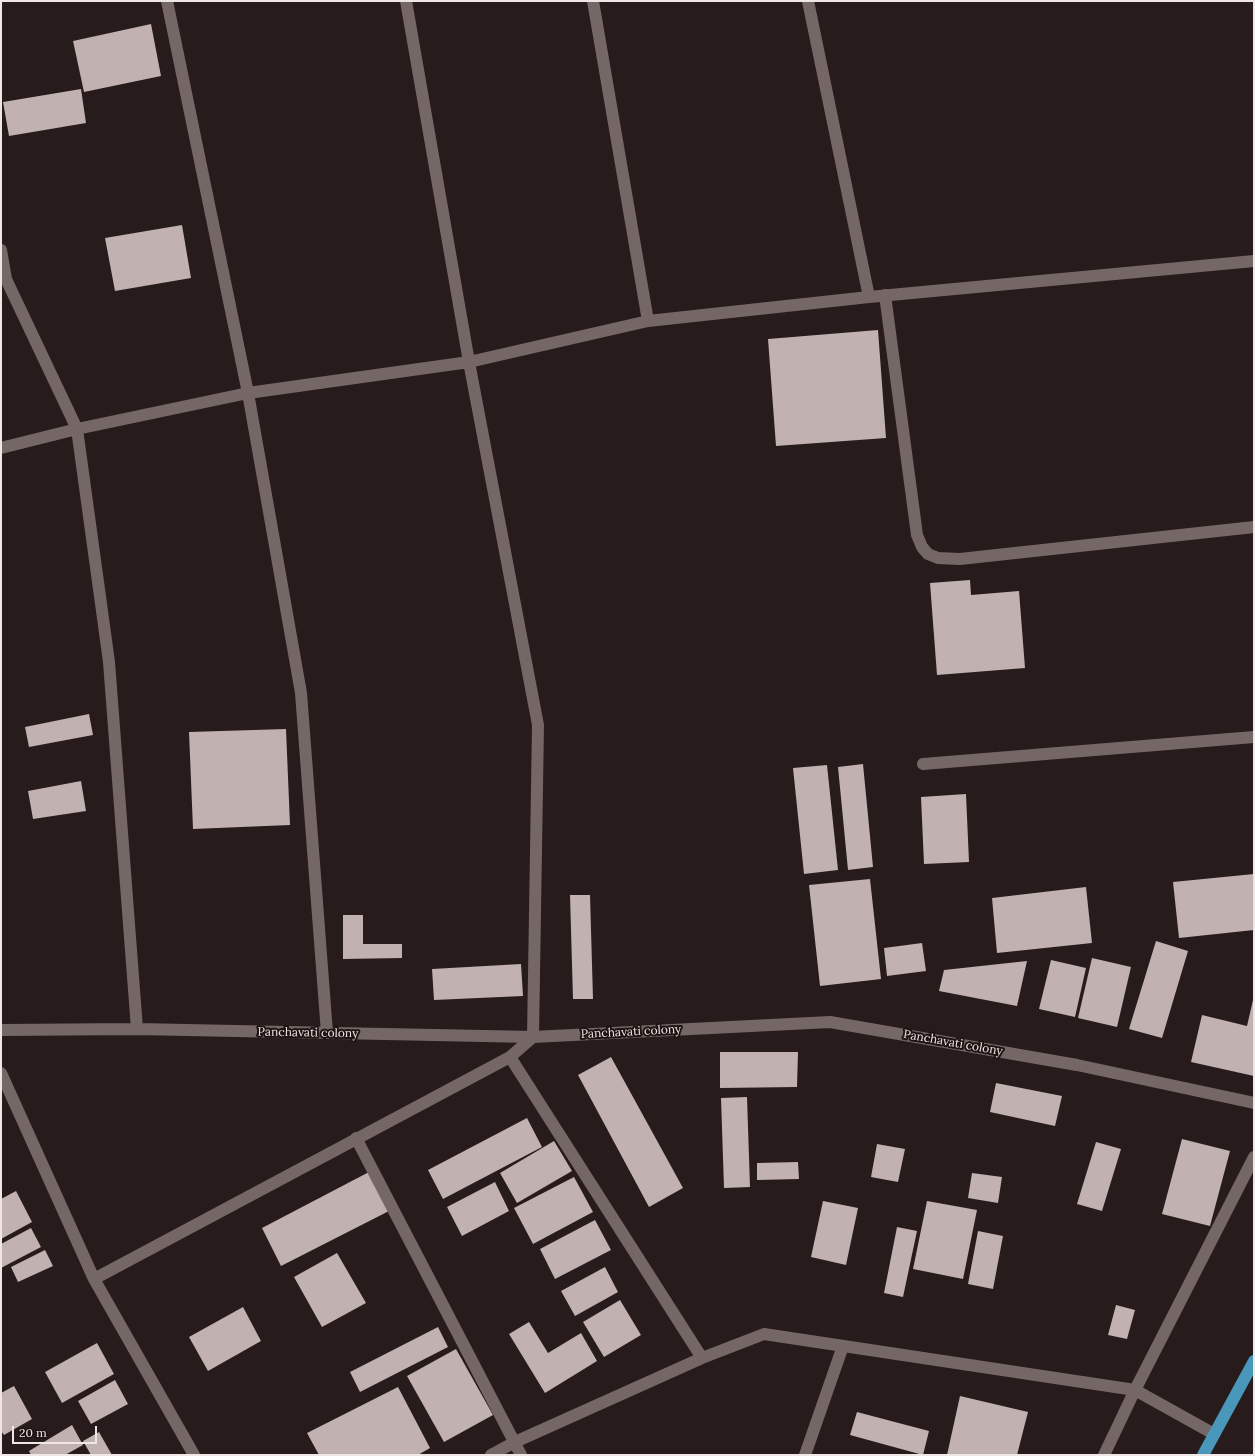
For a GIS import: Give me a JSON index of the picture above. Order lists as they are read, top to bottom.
{
  "streets": {
    "street": ["Panchavati colony"]
  },
  "scale_bar": "20 m"
}
